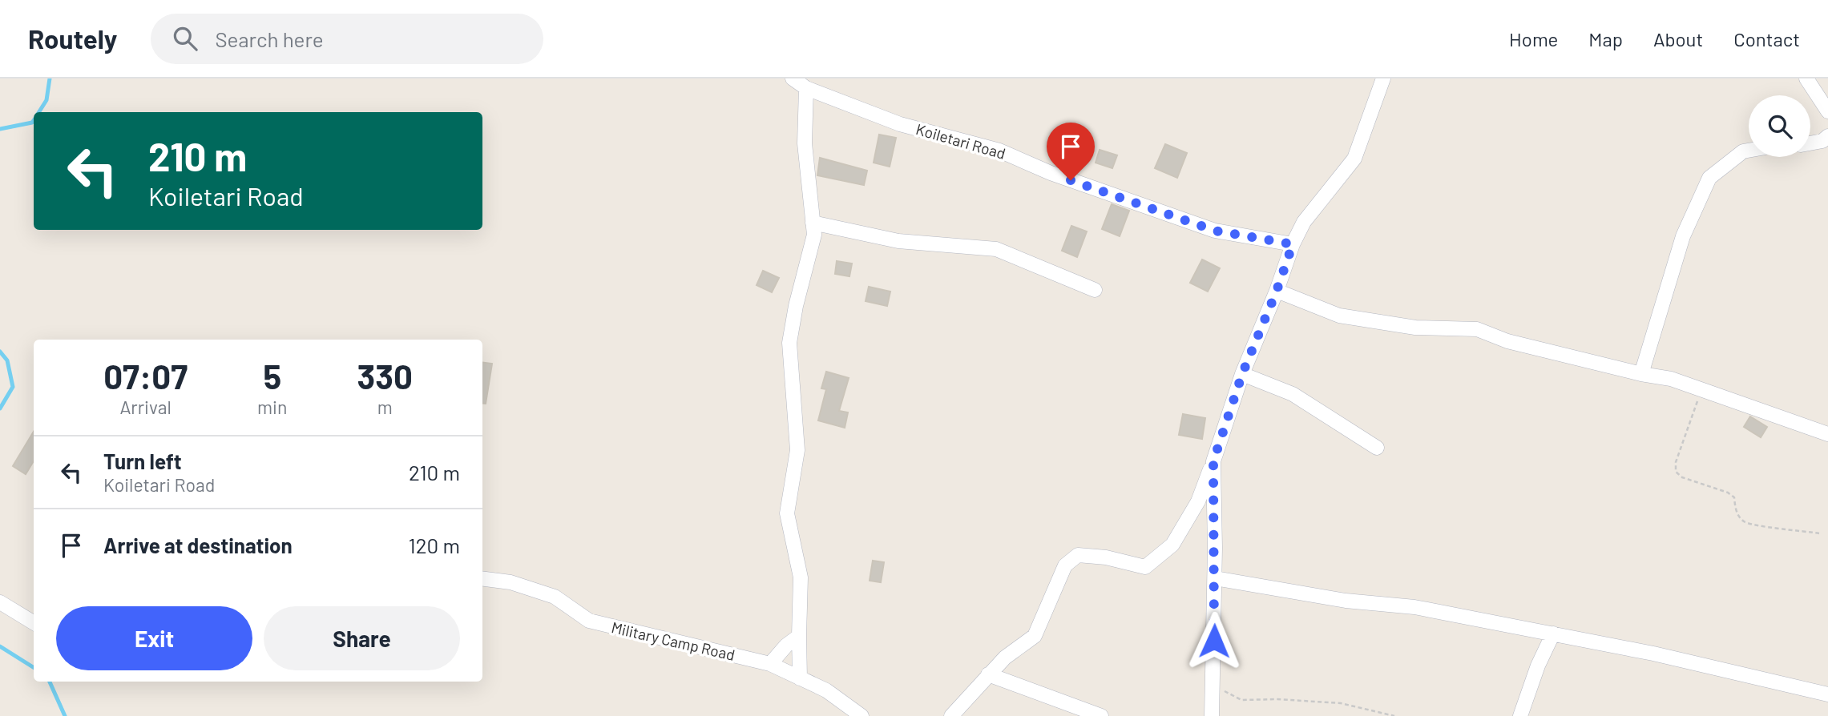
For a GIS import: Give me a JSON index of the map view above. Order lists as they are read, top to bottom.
{
  "streets": {
    "street": ["Koiletari Road", "Military Camp Road"]
  },
  "page": {
    "header": "Routely",
    "search": "Search here",
    "nav": [
      "Home",
      "Map",
      "About",
      "Contact"
    ],
    "turn": ["210 m", "Koiletari Road"],
    "eta": [
      "07:07",
      "Arrival",
      "5",
      "min",
      "330",
      "m"
    ],
    "list": [
      {
        "name": "Turn left",
        "note": "Koiletari Road",
        "value": "210 m"
      },
      {
        "name": "Arrive at destination",
        "value": "120 m"
      }
    ],
    "buttons": ["Exit", "Share"]
  }
}
